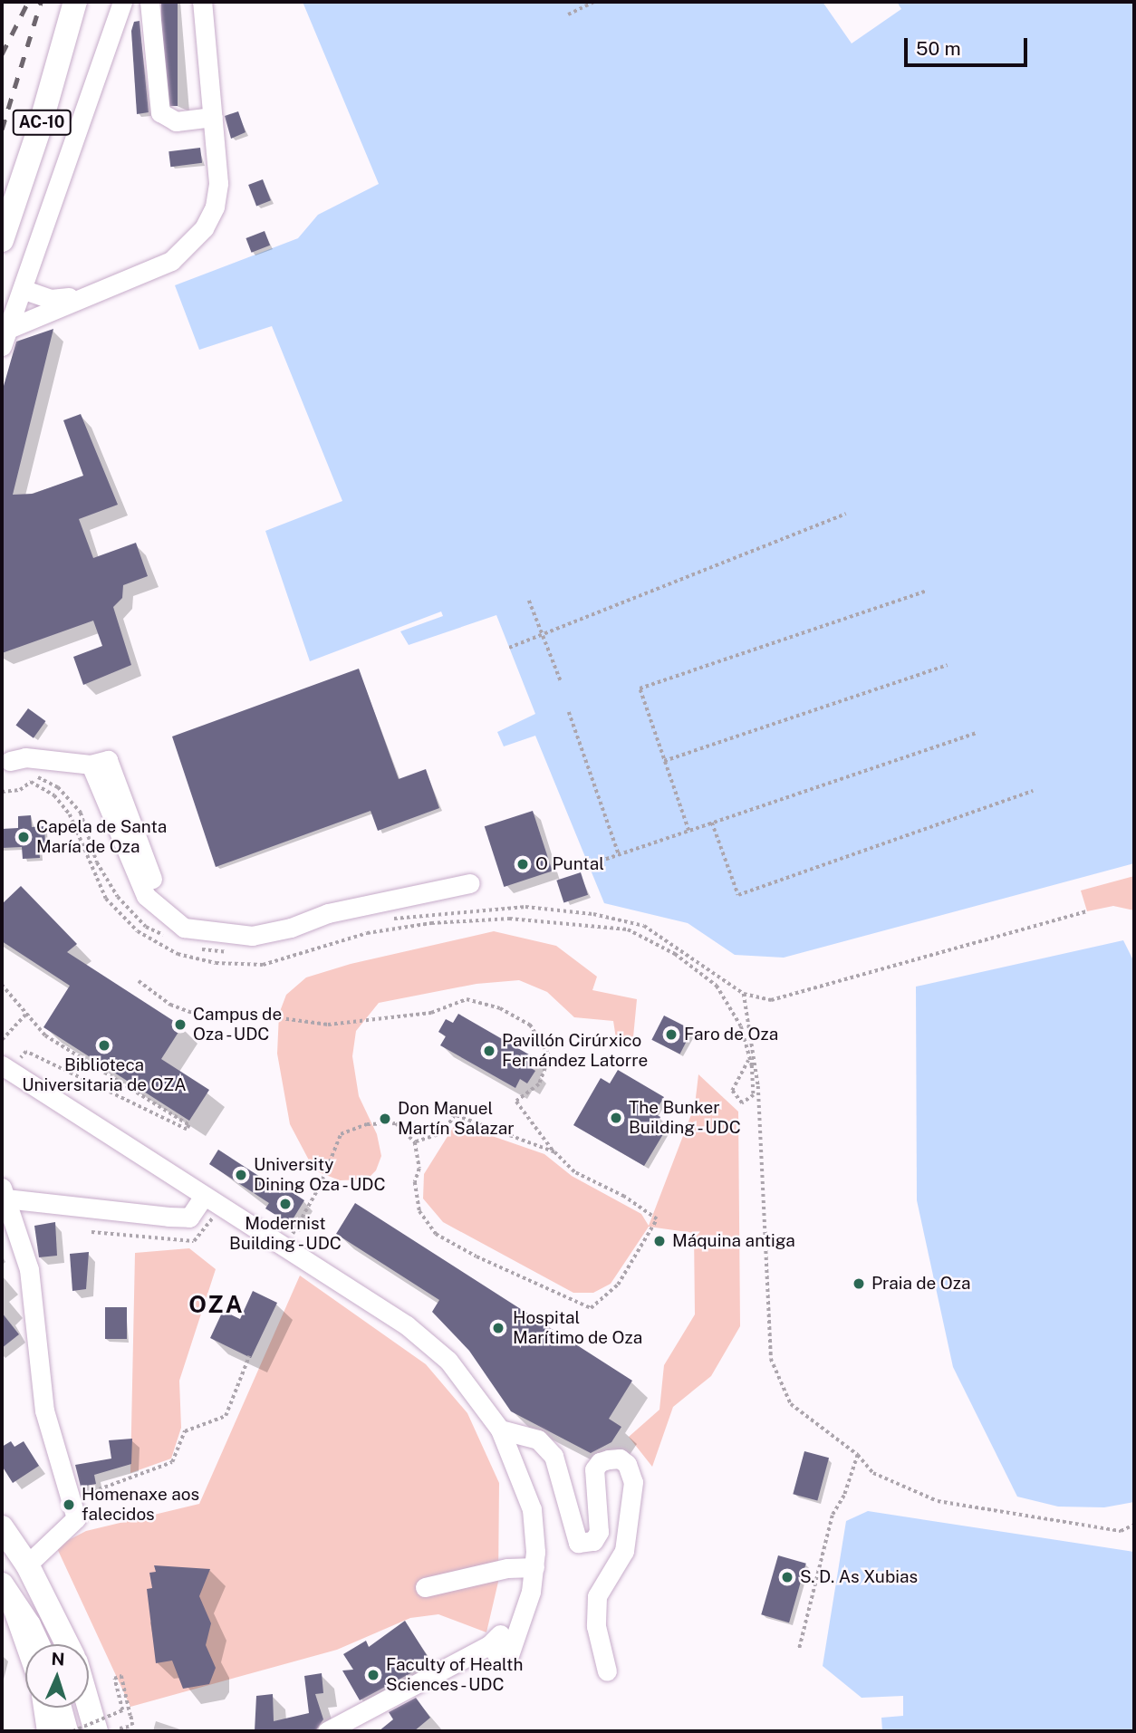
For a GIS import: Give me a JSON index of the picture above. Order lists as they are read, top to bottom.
{
  "streets": {
    "main road": ["AC-10"]
  },
  "districts": ["OZA"],
  "places": [
    "Capela de Santa María de Oza",
    "O Puntal",
    "Campus de Oza - UDC",
    "Faro de Oza",
    "Biblioteca Universitaria de OZA",
    "Pavillón Cirúrxico Fernández Latorre",
    "The Bunker Building - UDC",
    "Don Manuel Martín Salazar",
    "University Dining Oza - UDC",
    "Modernist Building - UDC",
    "Máquina antiga",
    "Praia de Oza",
    "Hospital Marítimo de Oza",
    "Homenaxe aos falecidos",
    "S. D. As Xubias",
    "Faculty of Health Sciences - UDC"
  ],
  "scale_bar": "50 m",
  "north": "top"
}
